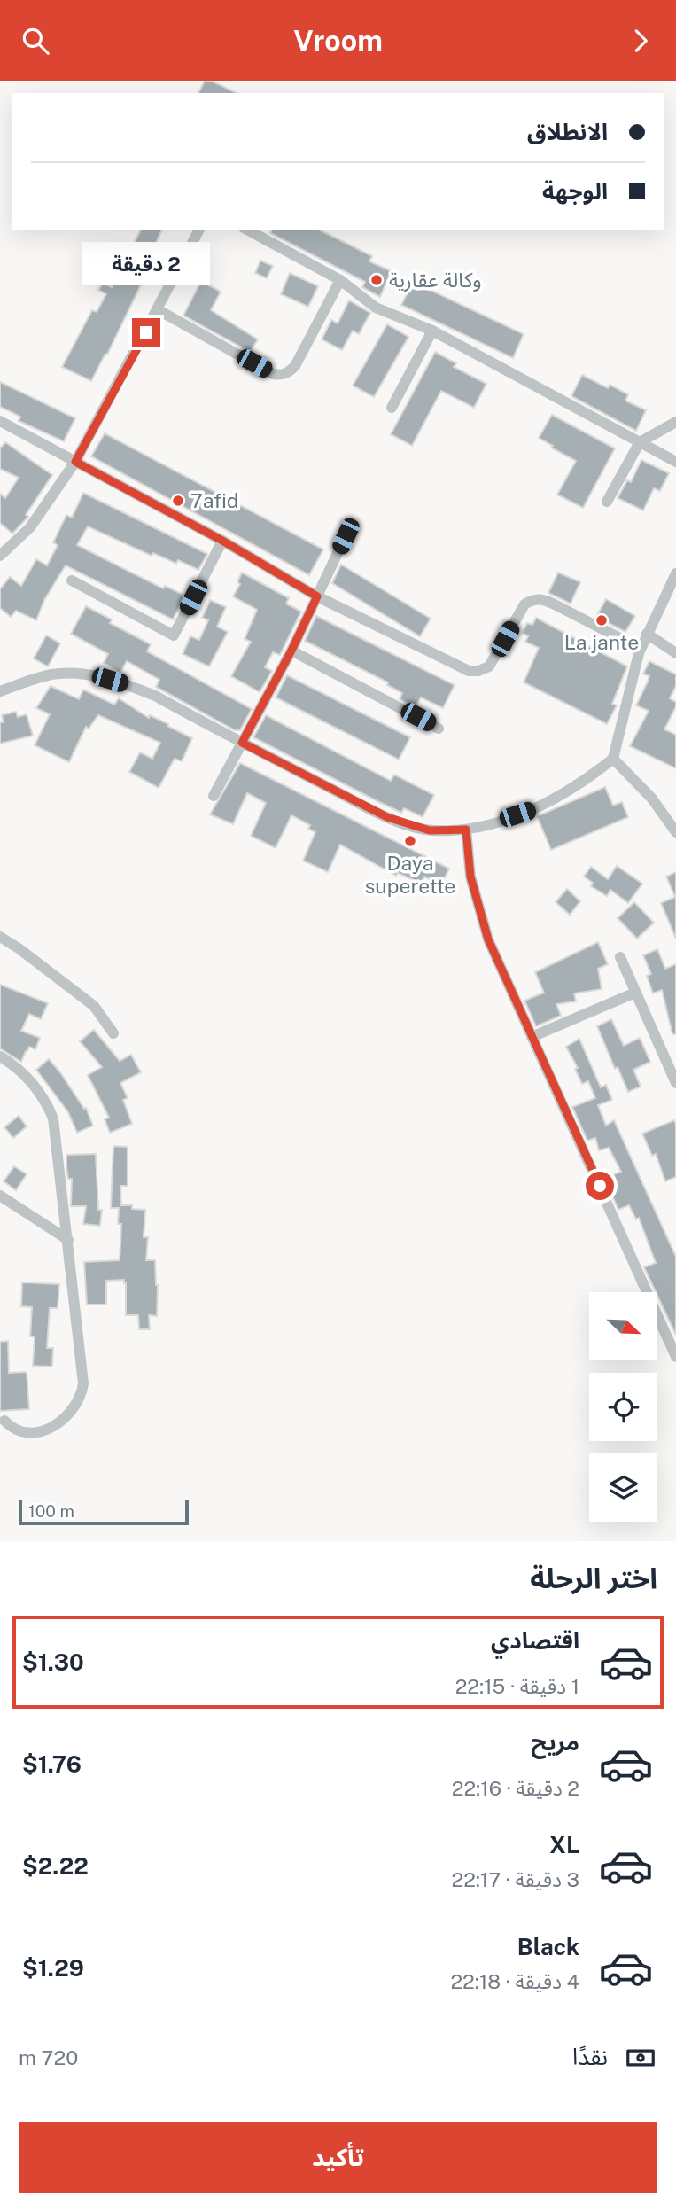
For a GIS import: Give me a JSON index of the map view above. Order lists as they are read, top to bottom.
{
  "places": [
    "وكالة عقارية",
    "7afid",
    "La jante",
    "Daya superette"
  ],
  "scale_bar": "100 m",
  "north": "bottom right",
  "page": {
    "header": "Vroom",
    "banner": ["الانطلاق", "الوجهة"],
    "bubble": "2 دقيقة",
    "scale": "100 m",
    "heading": "اختر الرحلة",
    "list": [
      {
        "name": "اقتصادي",
        "note": "1 دقيقة · 22:15",
        "value": "$1.30"
      },
      {
        "name": "مريح",
        "note": "2 دقيقة · 22:16",
        "value": "$1.76"
      },
      {
        "name": "XL",
        "note": "3 دقيقة · 22:17",
        "value": "$2.22"
      },
      {
        "name": "Black",
        "note": "4 دقيقة · 22:18",
        "value": "$1.29"
      }
    ],
    "pay": ["نقدًا", "720 m"],
    "buttons": "تأكيد"
  }
}
